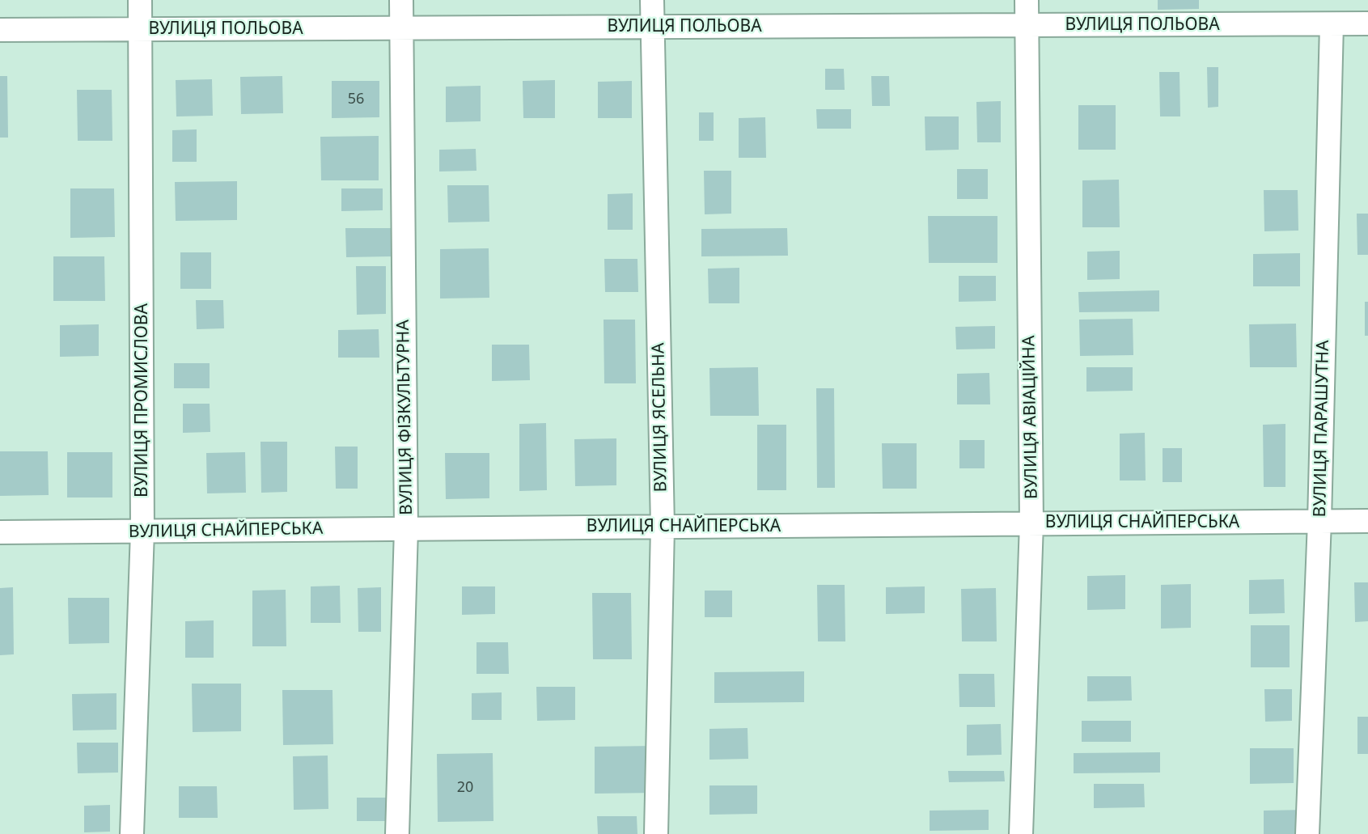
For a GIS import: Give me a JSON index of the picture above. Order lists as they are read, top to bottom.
{
  "streets": {
    "street": [
      "ВУЛИЦЯ ПОЛЬОВА",
      "ВУЛИЦЯ ПРОМИСЛОВА",
      "ВУЛИЦЯ ФІЗКУЛЬТУРНА",
      "ВУЛИЦЯ ЯСЕЛЬНА",
      "ВУЛИЦЯ АВІАЦІЙНА",
      "ВУЛИЦЯ ПАРАШУТНА",
      "ВУЛИЦЯ СНАЙПЕРСЬКА"
    ]
  },
  "crossings": [
    ["ВУЛИЦЯ ПОЛЬОВА", "ВУЛИЦЯ ПРОМИСЛОВА"],
    ["ВУЛИЦЯ ПОЛЬОВА", "ВУЛИЦЯ ФІЗКУЛЬТУРНА"],
    ["ВУЛИЦЯ ПОЛЬОВА", "ВУЛИЦЯ ЯСЕЛЬНА"],
    ["ВУЛИЦЯ ПОЛЬОВА", "ВУЛИЦЯ АВІАЦІЙНА"],
    ["ВУЛИЦЯ ПОЛЬОВА", "ВУЛИЦЯ ПАРАШУТНА"],
    ["ВУЛИЦЯ ПРОМИСЛОВА", "ВУЛИЦЯ СНАЙПЕРСЬКА"],
    ["ВУЛИЦЯ ФІЗКУЛЬТУРНА", "ВУЛИЦЯ СНАЙПЕРСЬКА"],
    ["ВУЛИЦЯ ЯСЕЛЬНА", "ВУЛИЦЯ СНАЙПЕРСЬКА"],
    ["ВУЛИЦЯ АВІАЦІЙНА", "ВУЛИЦЯ СНАЙПЕРСЬКА"],
    ["ВУЛИЦЯ ПАРАШУТНА", "ВУЛИЦЯ СНАЙПЕРСЬКА"]
  ],
  "house_numbers": ["56", "20"]
}
